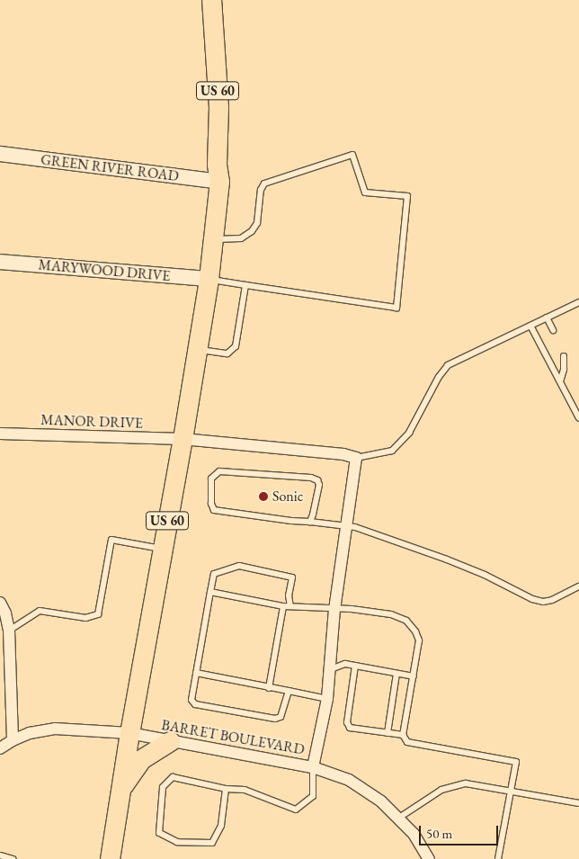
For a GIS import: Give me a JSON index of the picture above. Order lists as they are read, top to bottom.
{
  "streets": {
    "main road": ["US 60"],
    "street": [
      "GREEN RIVER ROAD",
      "MARYWOOD DRIVE",
      "MANOR DRIVE",
      "BARRET BOULEVARD"
    ]
  },
  "crossings": [
    ["US 60", "GREEN RIVER ROAD"],
    ["US 60", "MARYWOOD DRIVE"],
    ["US 60", "MANOR DRIVE"],
    ["US 60", "BARRET BOULEVARD"]
  ],
  "places": ["Sonic"],
  "scale_bar": "50 m"
}
